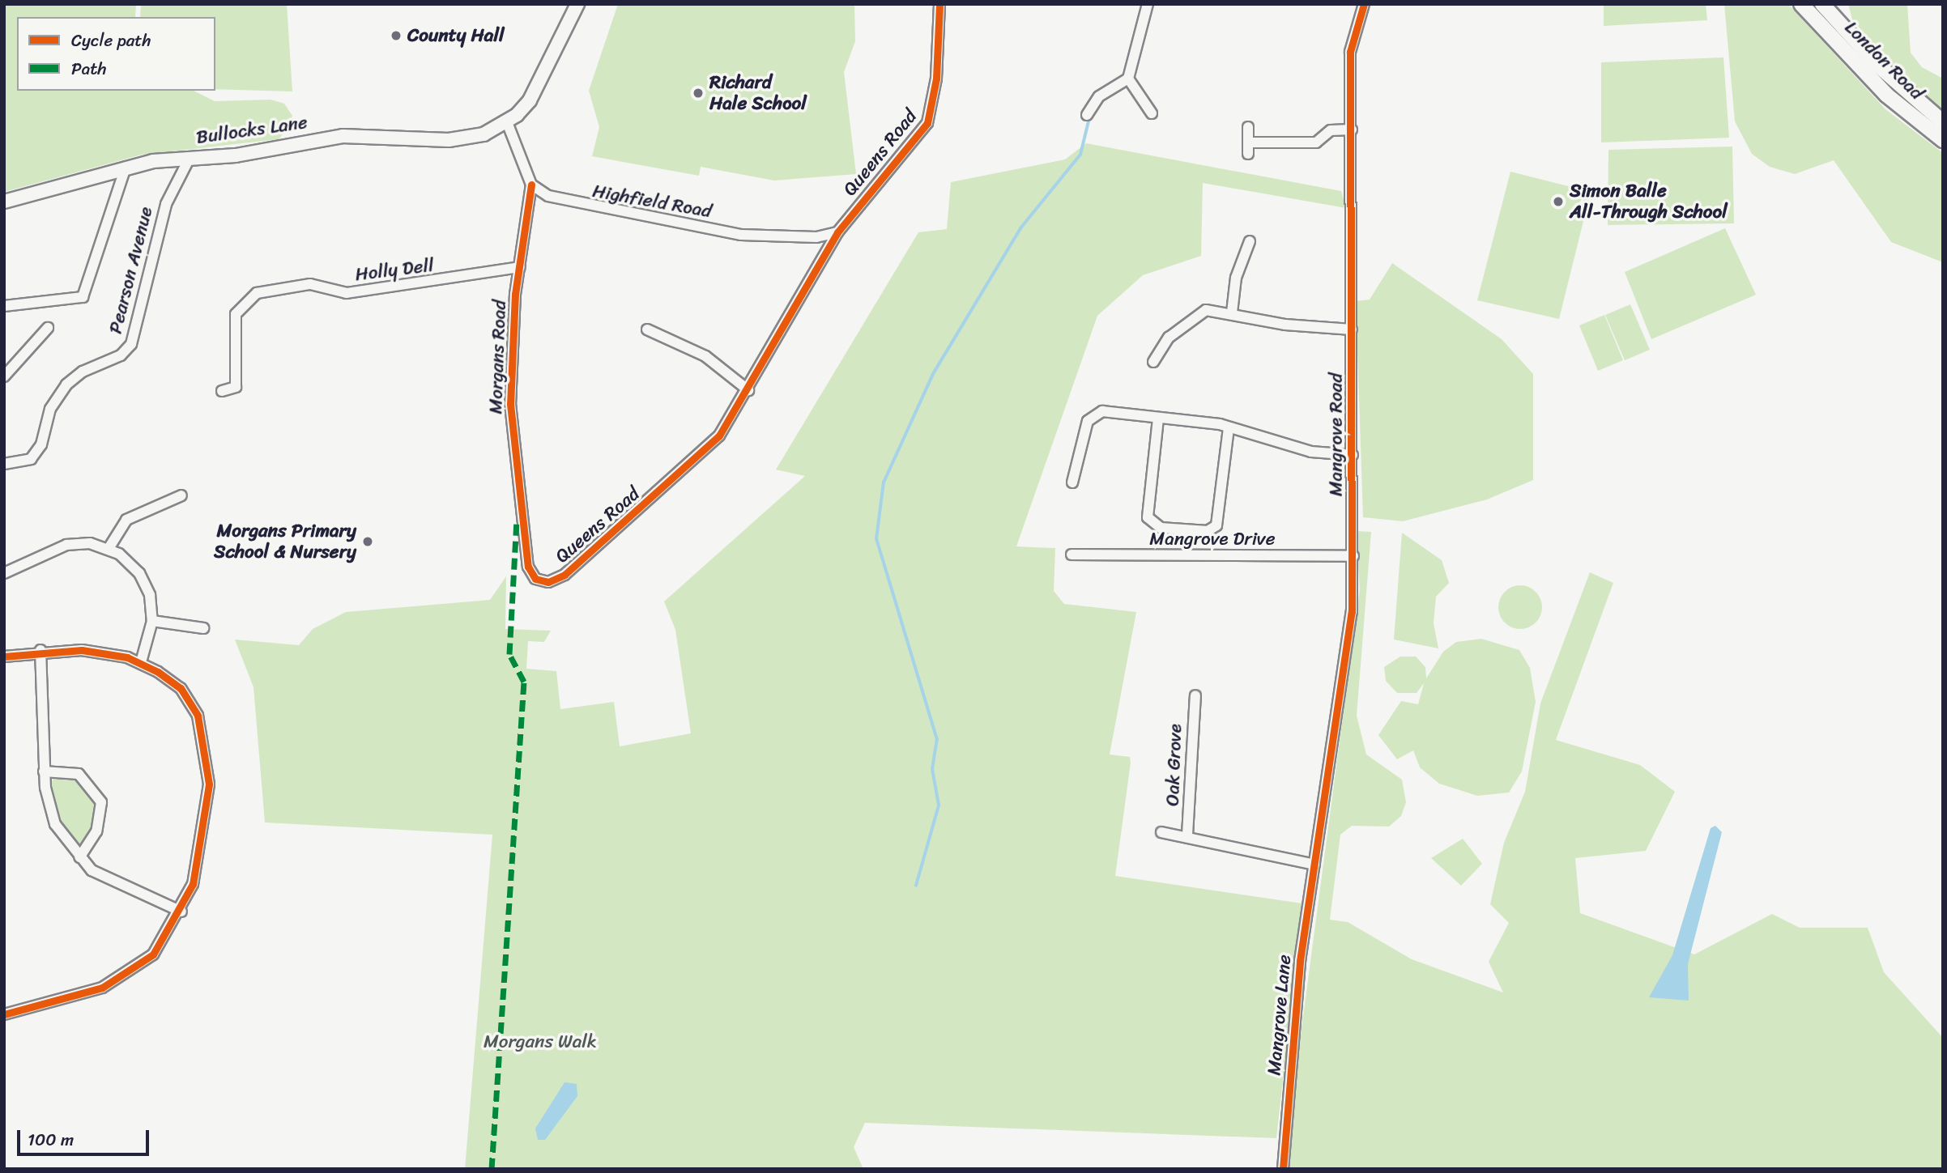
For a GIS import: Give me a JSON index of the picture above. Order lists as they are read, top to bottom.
{
  "streets": {
    "highway": ["London Road"],
    "main road": ["Bullocks Lane"],
    "street": [
      "Queens Road",
      "Highfield Road",
      "Pearson Avenue",
      "Holly Dell",
      "Morgans Road",
      "Mangrove Road",
      "Mangrove Drive",
      "Oak Grove",
      "Mangrove Lane"
    ]
  },
  "crossings": [
    ["Bullocks Lane", "Pearson Avenue"],
    ["Queens Road", "Highfield Road"],
    ["Queens Road", "Morgans Road"],
    ["Highfield Road", "Morgans Road"],
    ["Holly Dell", "Morgans Road"],
    ["Mangrove Road", "Mangrove Drive"],
    ["Mangrove Road", "Oak Grove"],
    ["Mangrove Road", "Mangrove Lane"],
    ["Oak Grove", "Mangrove Lane"]
  ],
  "parks": ["Morgans Walk"],
  "places": [
    "County Hall",
    "Richard Hale School",
    "Simon Balle All-Through School",
    "Morgans Primary School & Nursery"
  ],
  "legend": ["Cycle path", "Path"],
  "scale_bar": "100 m"
}
